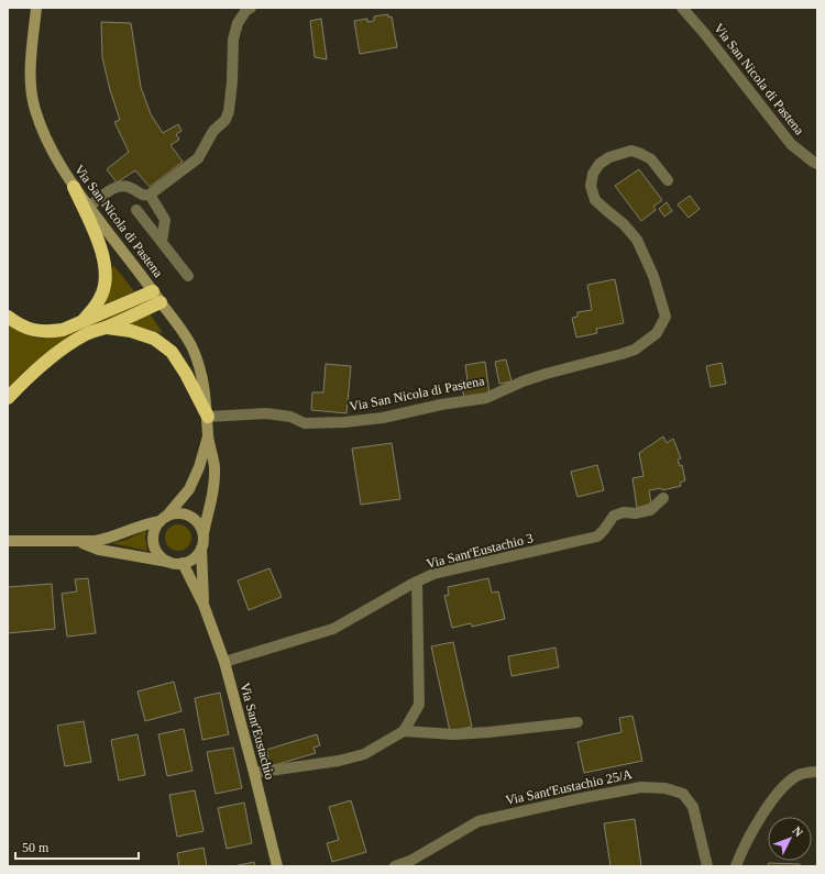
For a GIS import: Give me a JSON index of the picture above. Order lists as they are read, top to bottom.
{
  "streets": {
    "street": [
      "Via San Nicola di Pastena",
      "Via Sant'Eustachio 3",
      "Via Sant'Eustachio",
      "Via Sant'Eustachio 25/A"
    ]
  },
  "crossings": [
    ["Via San Nicola di Pastena", "Via Sant'Eustachio"],
    ["Via Sant'Eustachio 3", "Via Sant'Eustachio"]
  ],
  "scale_bar": "50 m",
  "north": "top right"
}
